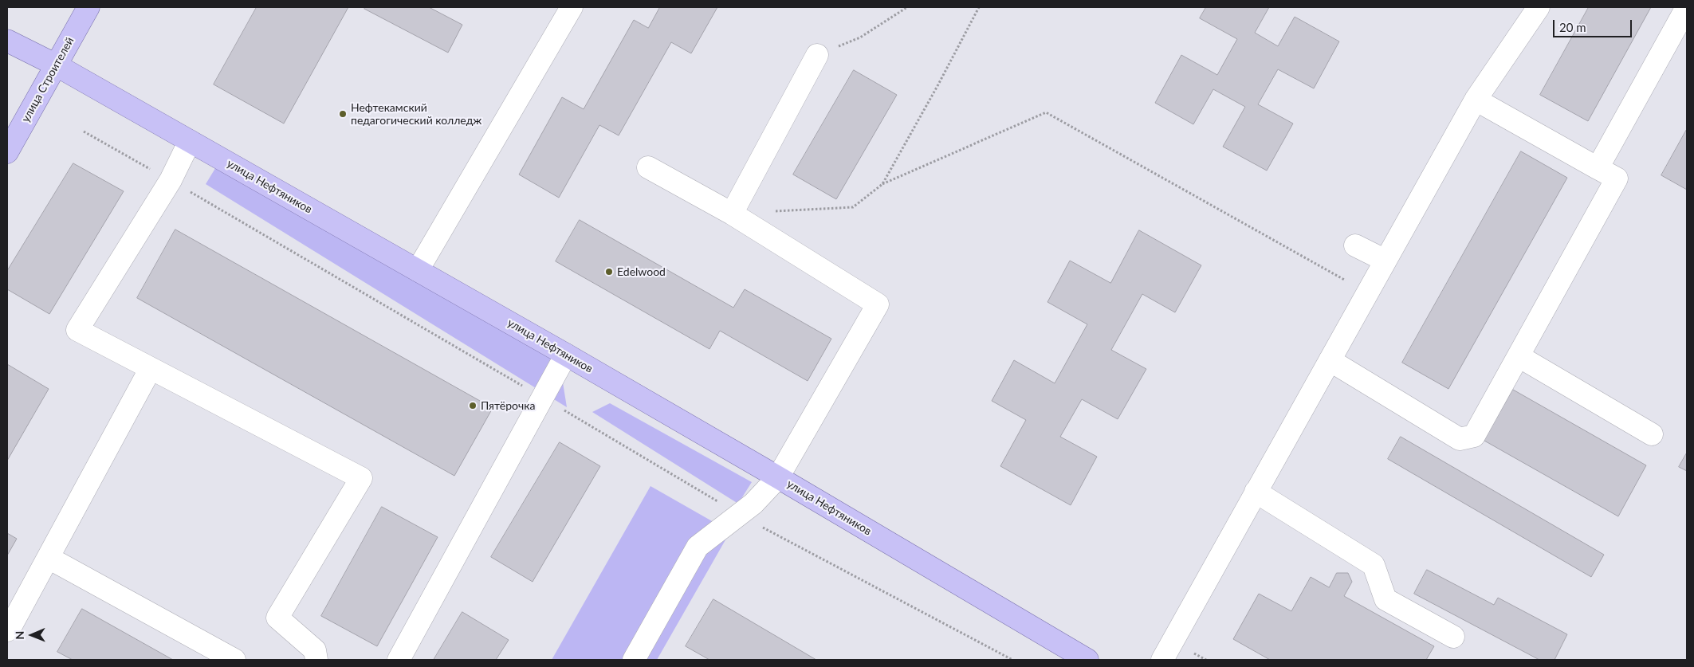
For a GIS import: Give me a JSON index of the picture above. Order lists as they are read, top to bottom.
{
  "streets": {
    "main road": ["улица Строителей", "улица Нефтяников"]
  },
  "crossings": [
    ["улица Строителей", "улица Нефтяников"]
  ],
  "places": ["Нефтекамский педагогический колледж", "Edelwood", "Пятёрочка"],
  "scale_bar": "20 m",
  "north": "left"
}
